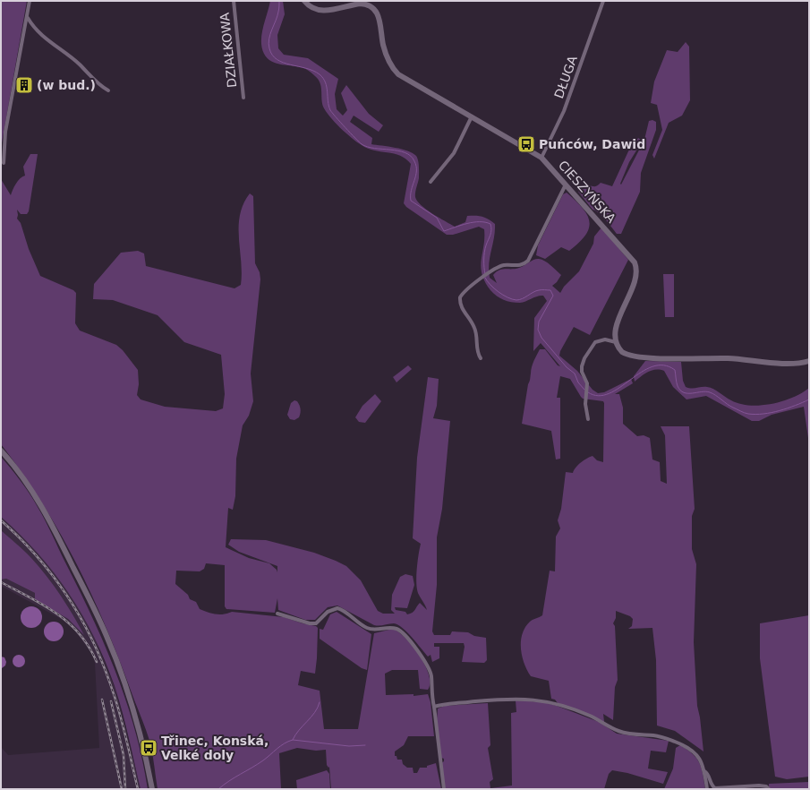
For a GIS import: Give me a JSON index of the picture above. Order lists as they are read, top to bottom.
{
  "streets": {
    "street": ["DZIAŁKOWA", "DŁUGA", "CIESZYŃSKA"]
  },
  "crossings": [
    ["DŁUGA", "CIESZYŃSKA"]
  ],
  "places": {
    "building": ["(w bud.)"],
    "bus stop": ["Puńców, Dawid", "Třinec, Konská, Velké doly"]
  }
}
